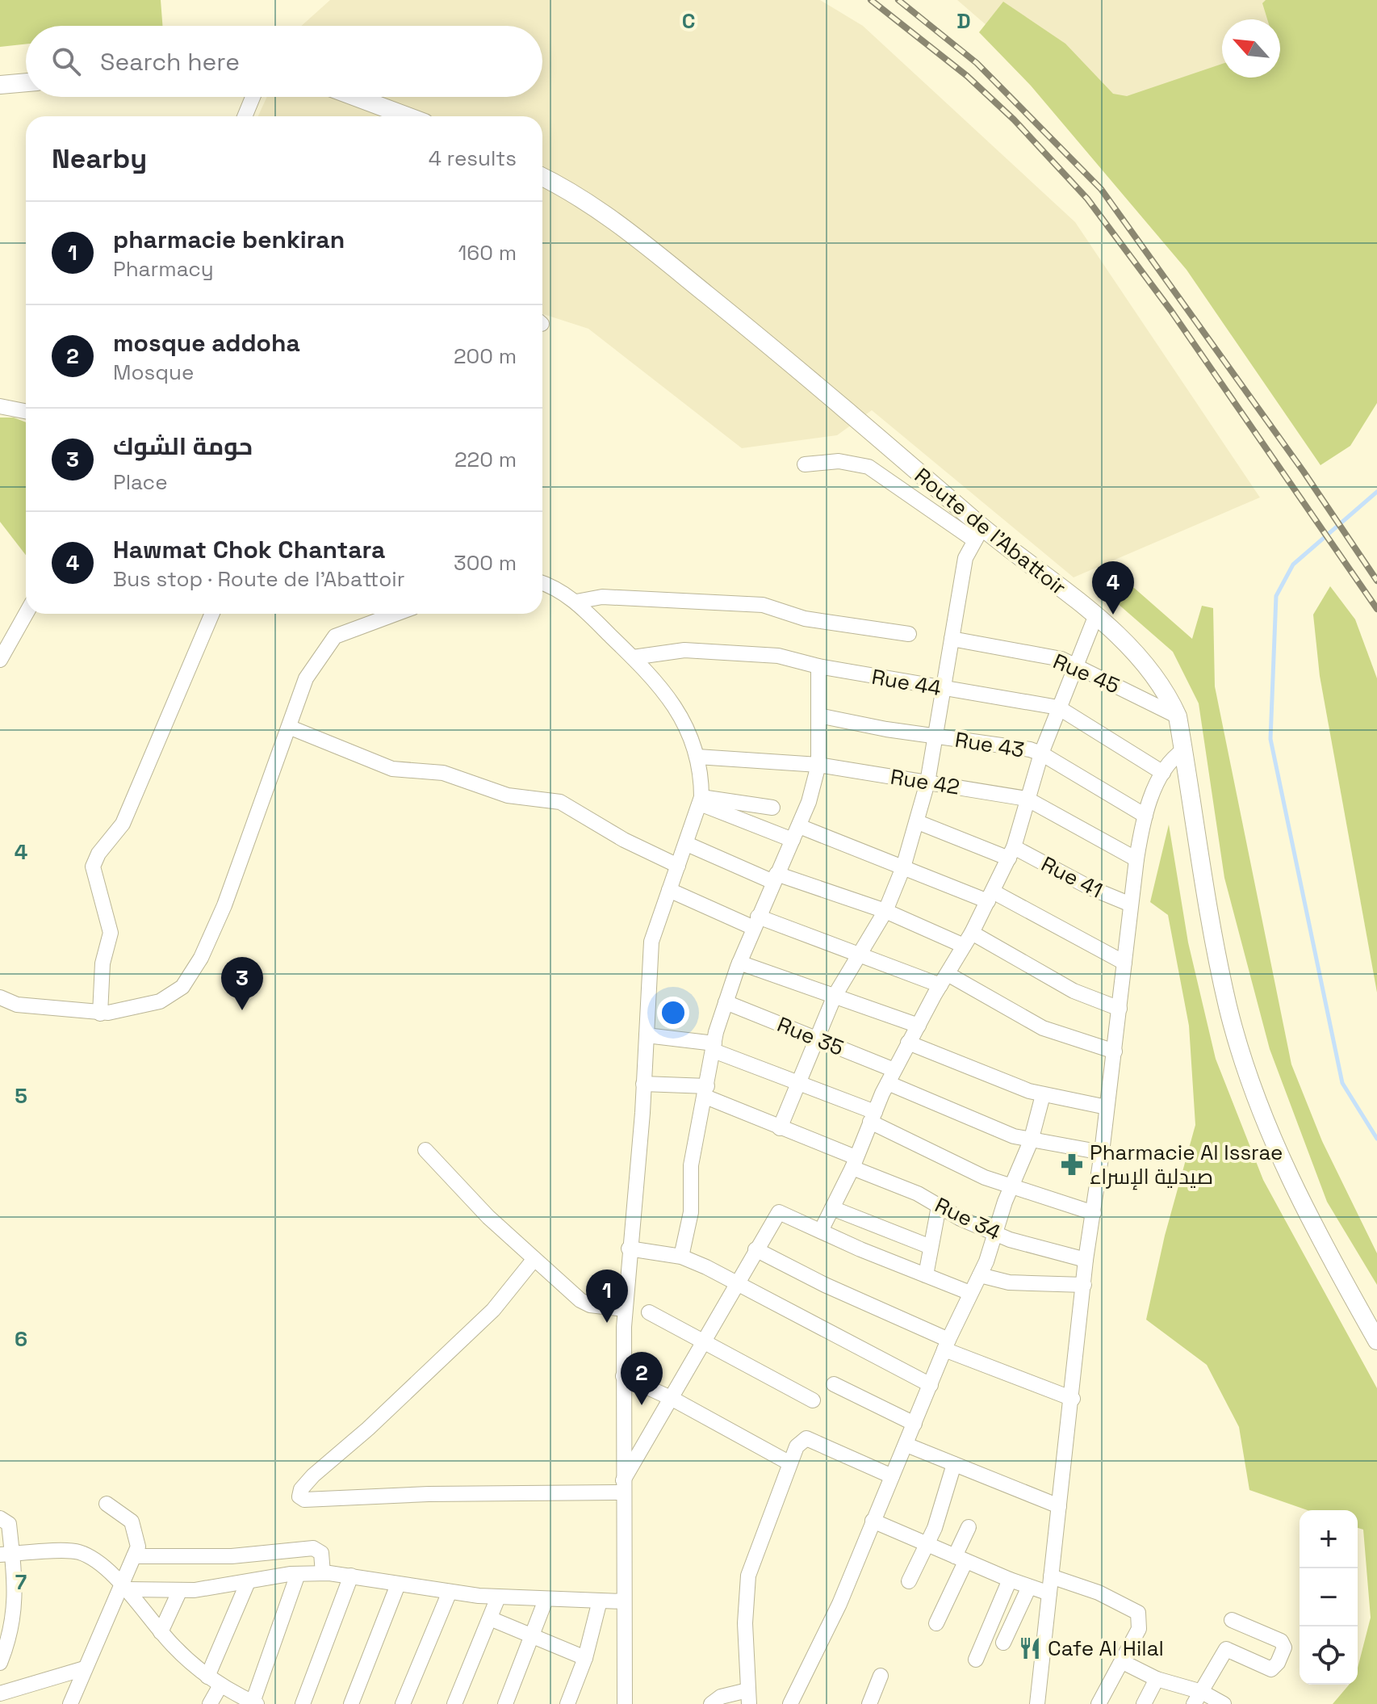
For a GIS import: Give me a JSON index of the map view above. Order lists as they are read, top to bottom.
{
  "streets": {
    "main road": ["Route de l’Abattoir"],
    "street": [
      "Rue 45",
      "Rue 44",
      "Rue 43",
      "Rue 42",
      "Rue 41",
      "Rue 35",
      "Rue 34"
    ]
  },
  "crossings": [
    ["Route de l’Abattoir", "Rue 45"]
  ],
  "places": {
    "pharmacy": ["Pharmacie Al Issrae صيدلية الإسراء"],
    "restaurant": ["Cafe Al Hilal"]
  },
  "north": "top left",
  "page": {
    "search": "Search here",
    "heading": ["Nearby", "4 results"],
    "list": [
      {
        "mark": "1",
        "name": "pharmacie benkiran",
        "note": "Pharmacy",
        "value": "160 m"
      },
      {
        "mark": "2",
        "name": "mosque addoha",
        "note": "Mosque",
        "value": "200 m"
      },
      {
        "mark": "3",
        "name": "حومة الشوك",
        "note": "Place",
        "value": "220 m"
      },
      {
        "mark": "4",
        "name": "Hawmat Chok Chantara",
        "note": "Bus stop · Route de l’Abattoir",
        "value": "300 m"
      }
    ],
    "pins": [
      "4",
      "3",
      "1",
      "2"
    ],
    "map_buttons": ["+", "−"]
  },
  "grid": {
    "columns": ["C", "D"],
    "rows": [
      "4",
      "5",
      "6",
      "7"
    ]
  }
}
